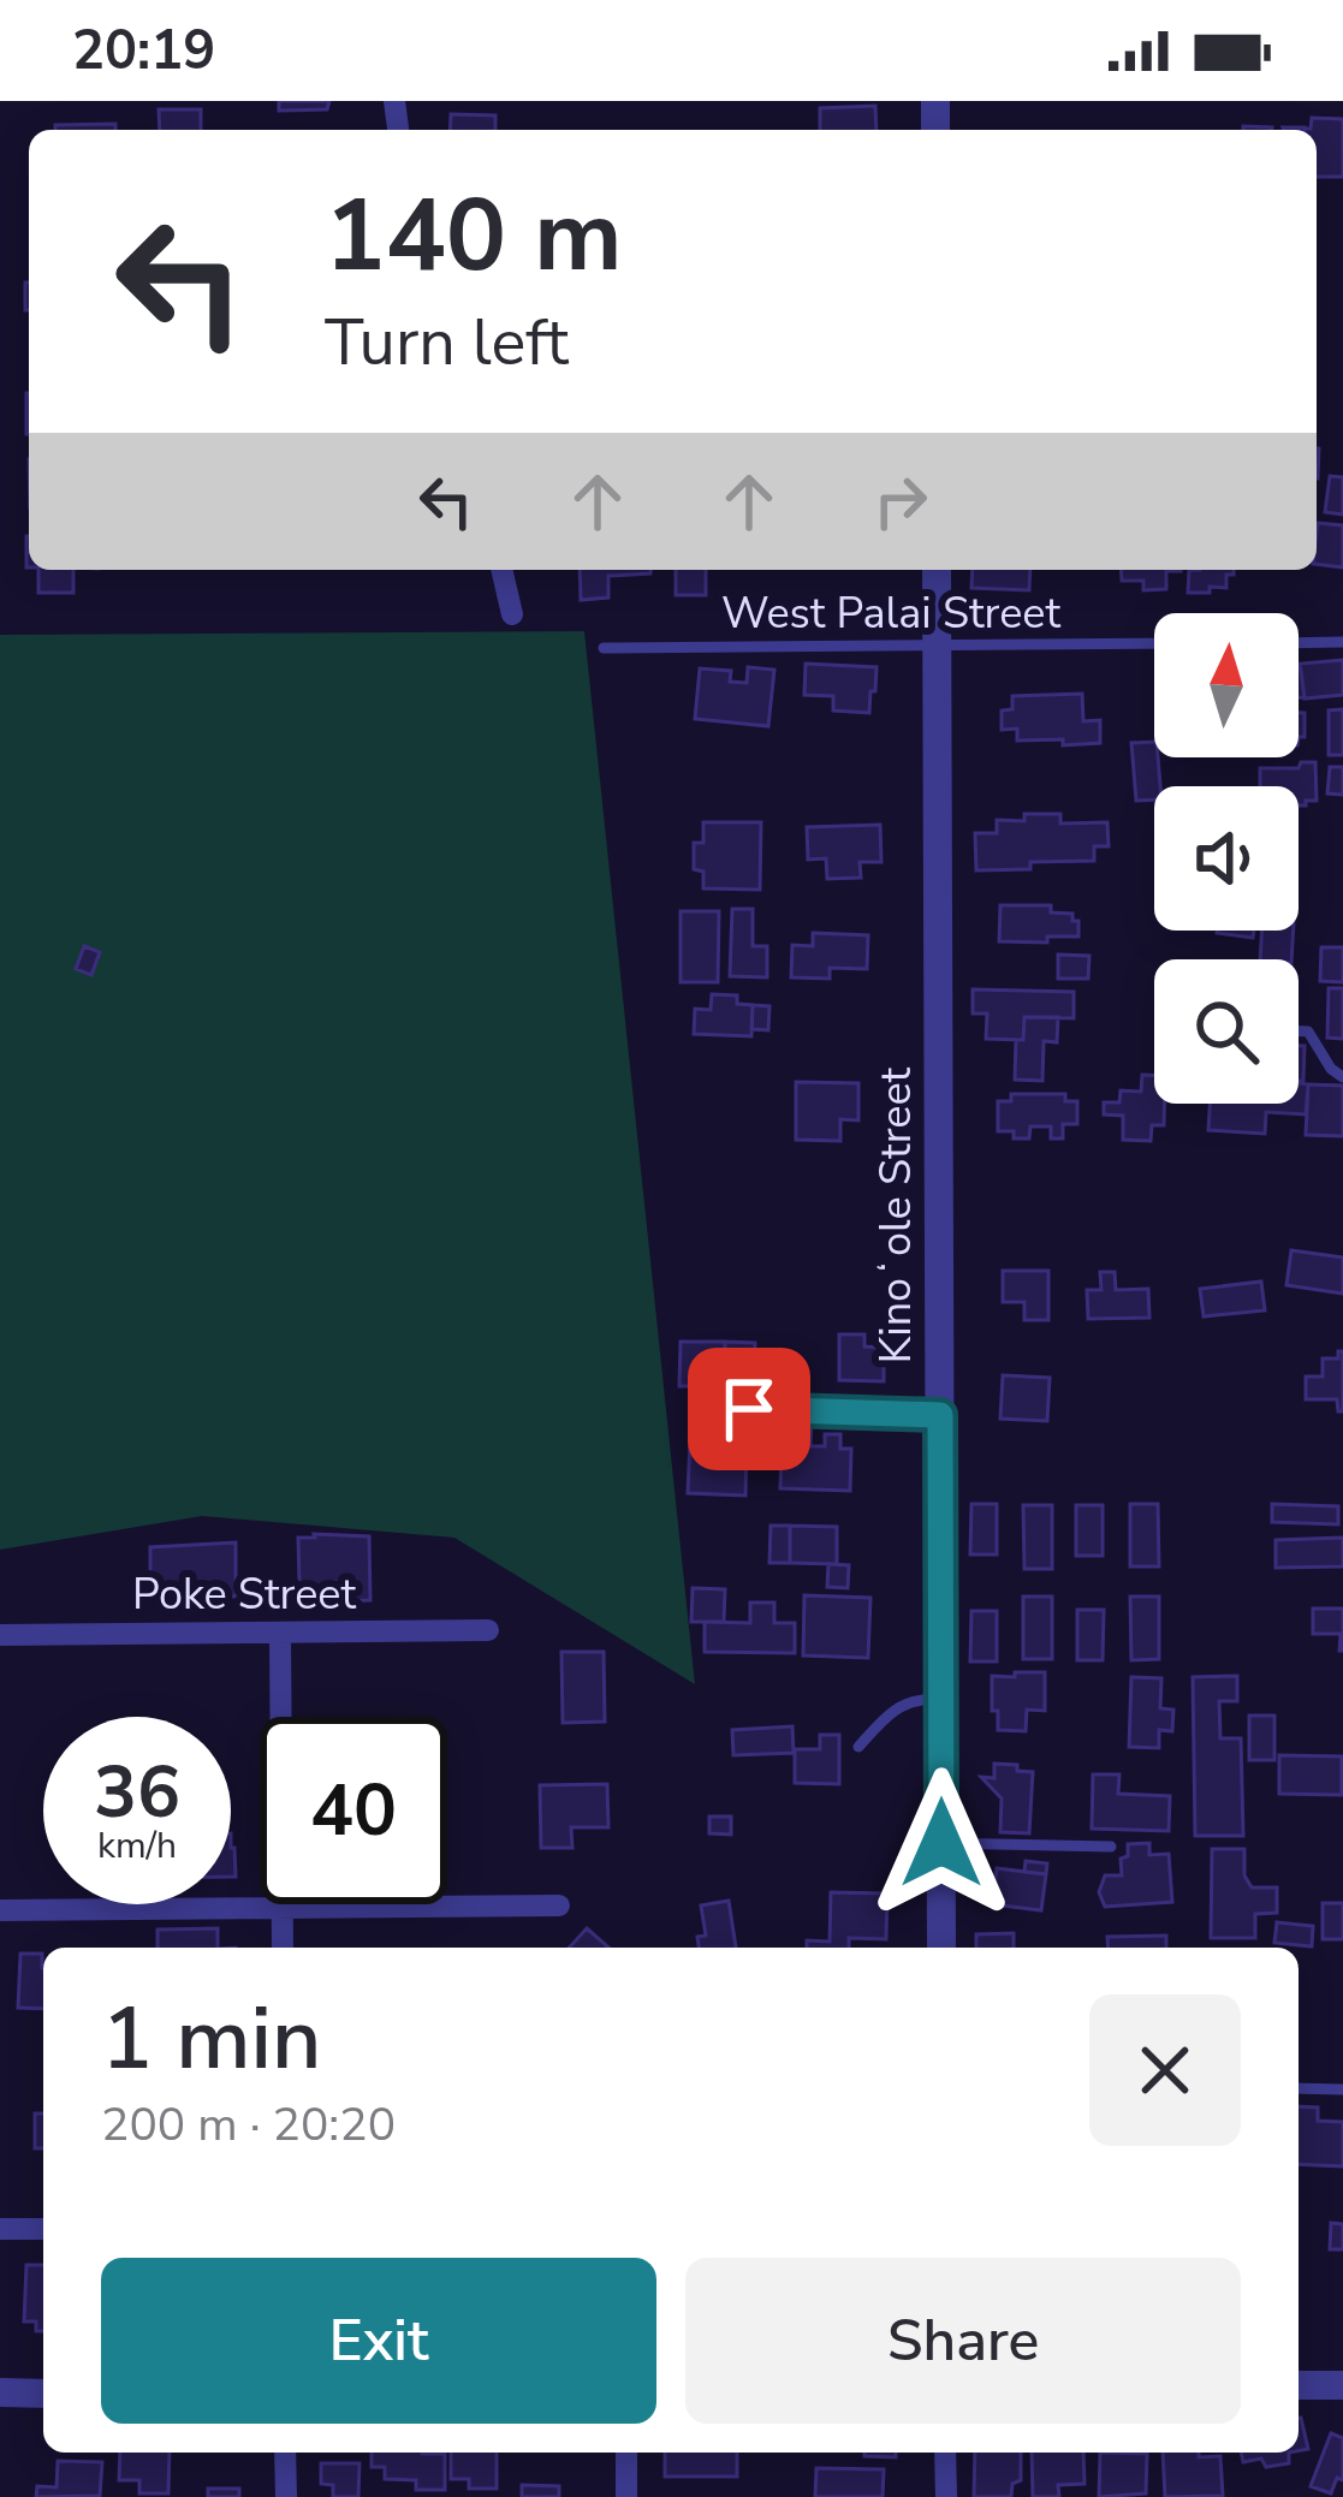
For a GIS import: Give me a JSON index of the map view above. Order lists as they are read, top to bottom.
{
  "streets": {
    "street": ["Kinoʻole Street", "Poke Street"],
    "lane": ["West Palai Street"]
  },
  "crossings": [
    ["West Palai Street", "Kinoʻole Street"]
  ],
  "north": "top",
  "page": {
    "status": "20:19",
    "turn": ["140 m", "Turn left"],
    "speed": "36 km/h",
    "limit": "40",
    "heading": ["1 min", "200 m · 20:20"],
    "buttons": ["Exit", "Share"]
  }
}
